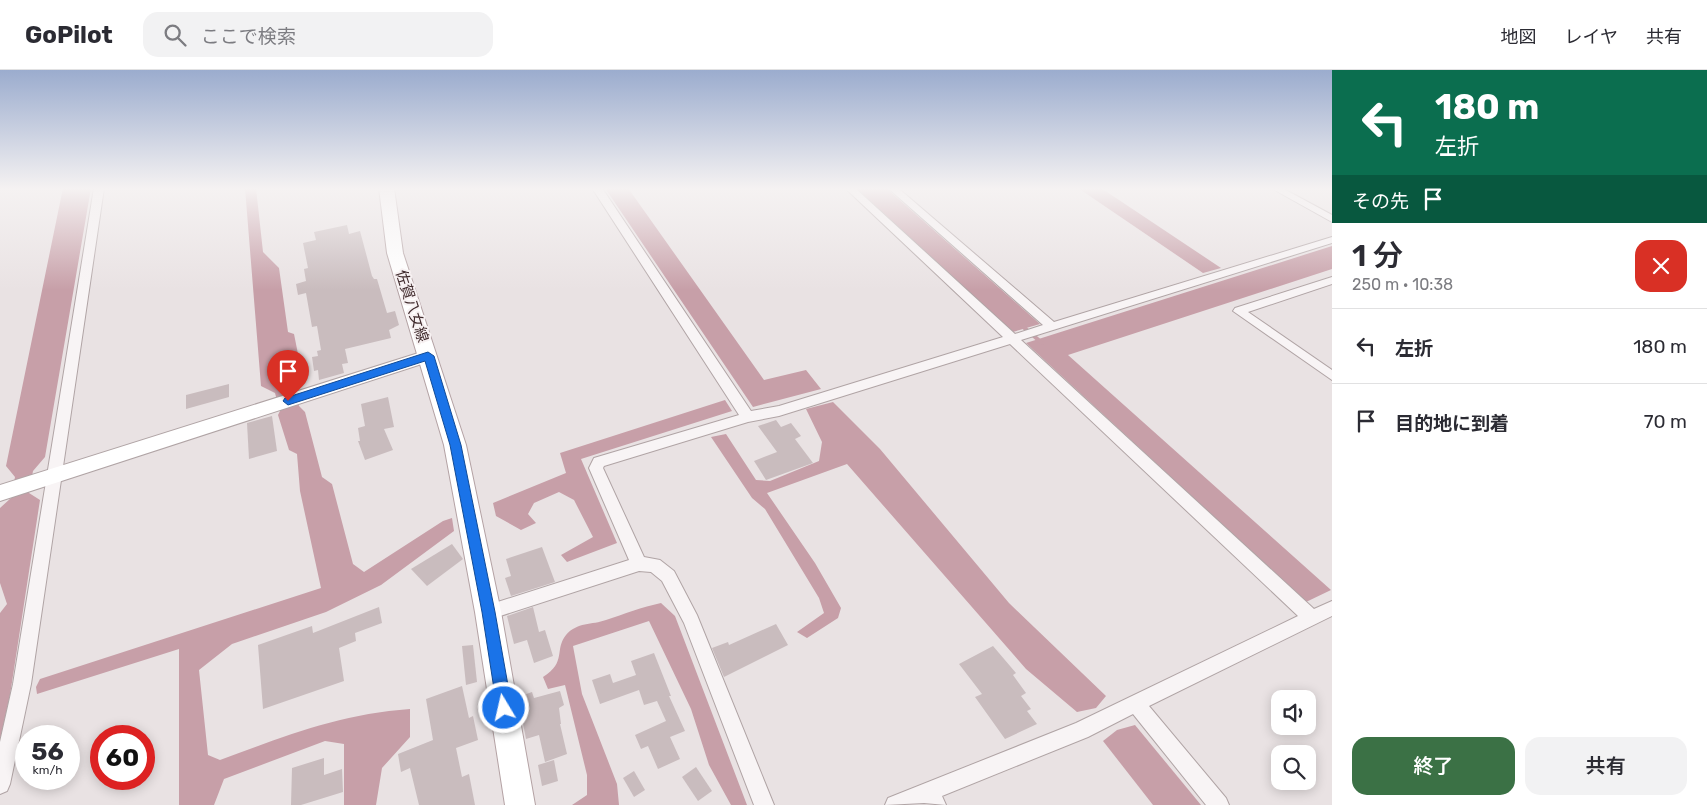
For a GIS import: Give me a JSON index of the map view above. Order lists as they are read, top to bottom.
{
  "streets": {
    "main road": ["佐賀八女線"]
  },
  "page": {
    "header": "GoPilot",
    "search": "ここで検索",
    "nav": ["地図", "レイヤ", "共有"],
    "turn": ["180 m", "左折"],
    "then": "その先",
    "heading": ["1 分", "250 m · 10:38"],
    "list": [
      {
        "name": "左折",
        "value": "180 m"
      },
      {
        "name": "目的地に到着",
        "value": "70 m"
      }
    ],
    "speed": "56 km/h",
    "limit": "60",
    "buttons": ["終了", "共有"]
  }
}
